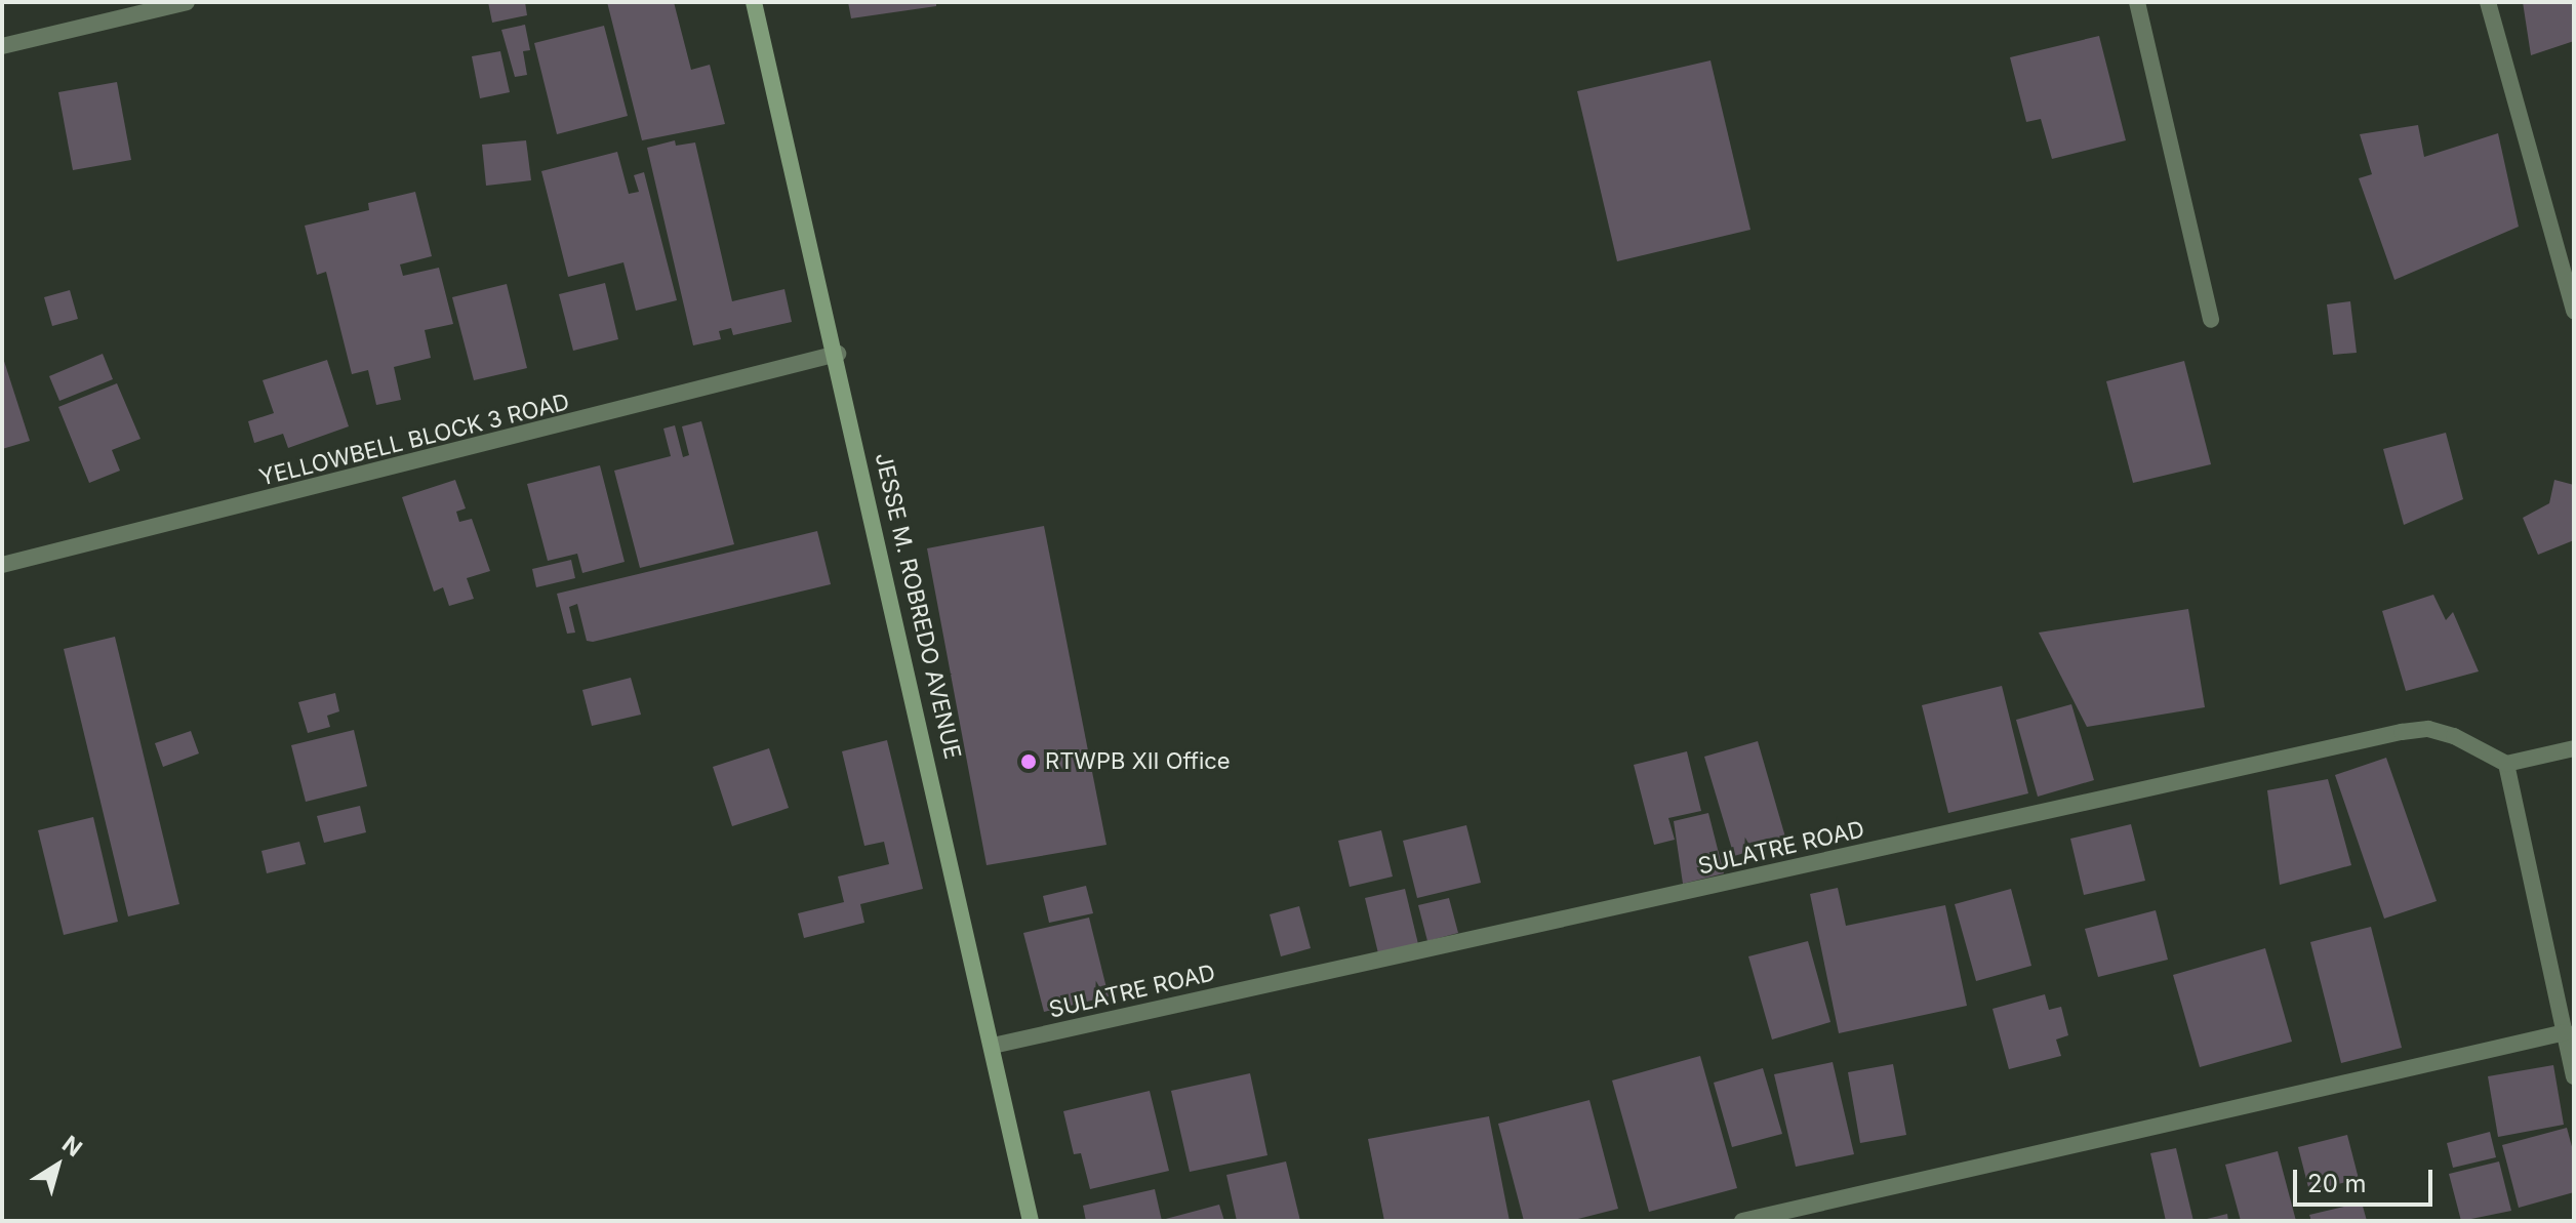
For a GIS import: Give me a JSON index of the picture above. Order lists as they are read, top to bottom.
{
  "streets": {
    "main road": ["JESSE M. ROBREDO AVENUE"],
    "street": ["YELLOWBELL BLOCK 3 ROAD", "SULATRE ROAD"]
  },
  "crossings": [
    ["YELLOWBELL BLOCK 3 ROAD", "JESSE M. ROBREDO AVENUE"],
    ["JESSE M. ROBREDO AVENUE", "SULATRE ROAD"]
  ],
  "places": ["RTWPB XII Office"],
  "scale_bar": "20 m",
  "north": "top right"
}
